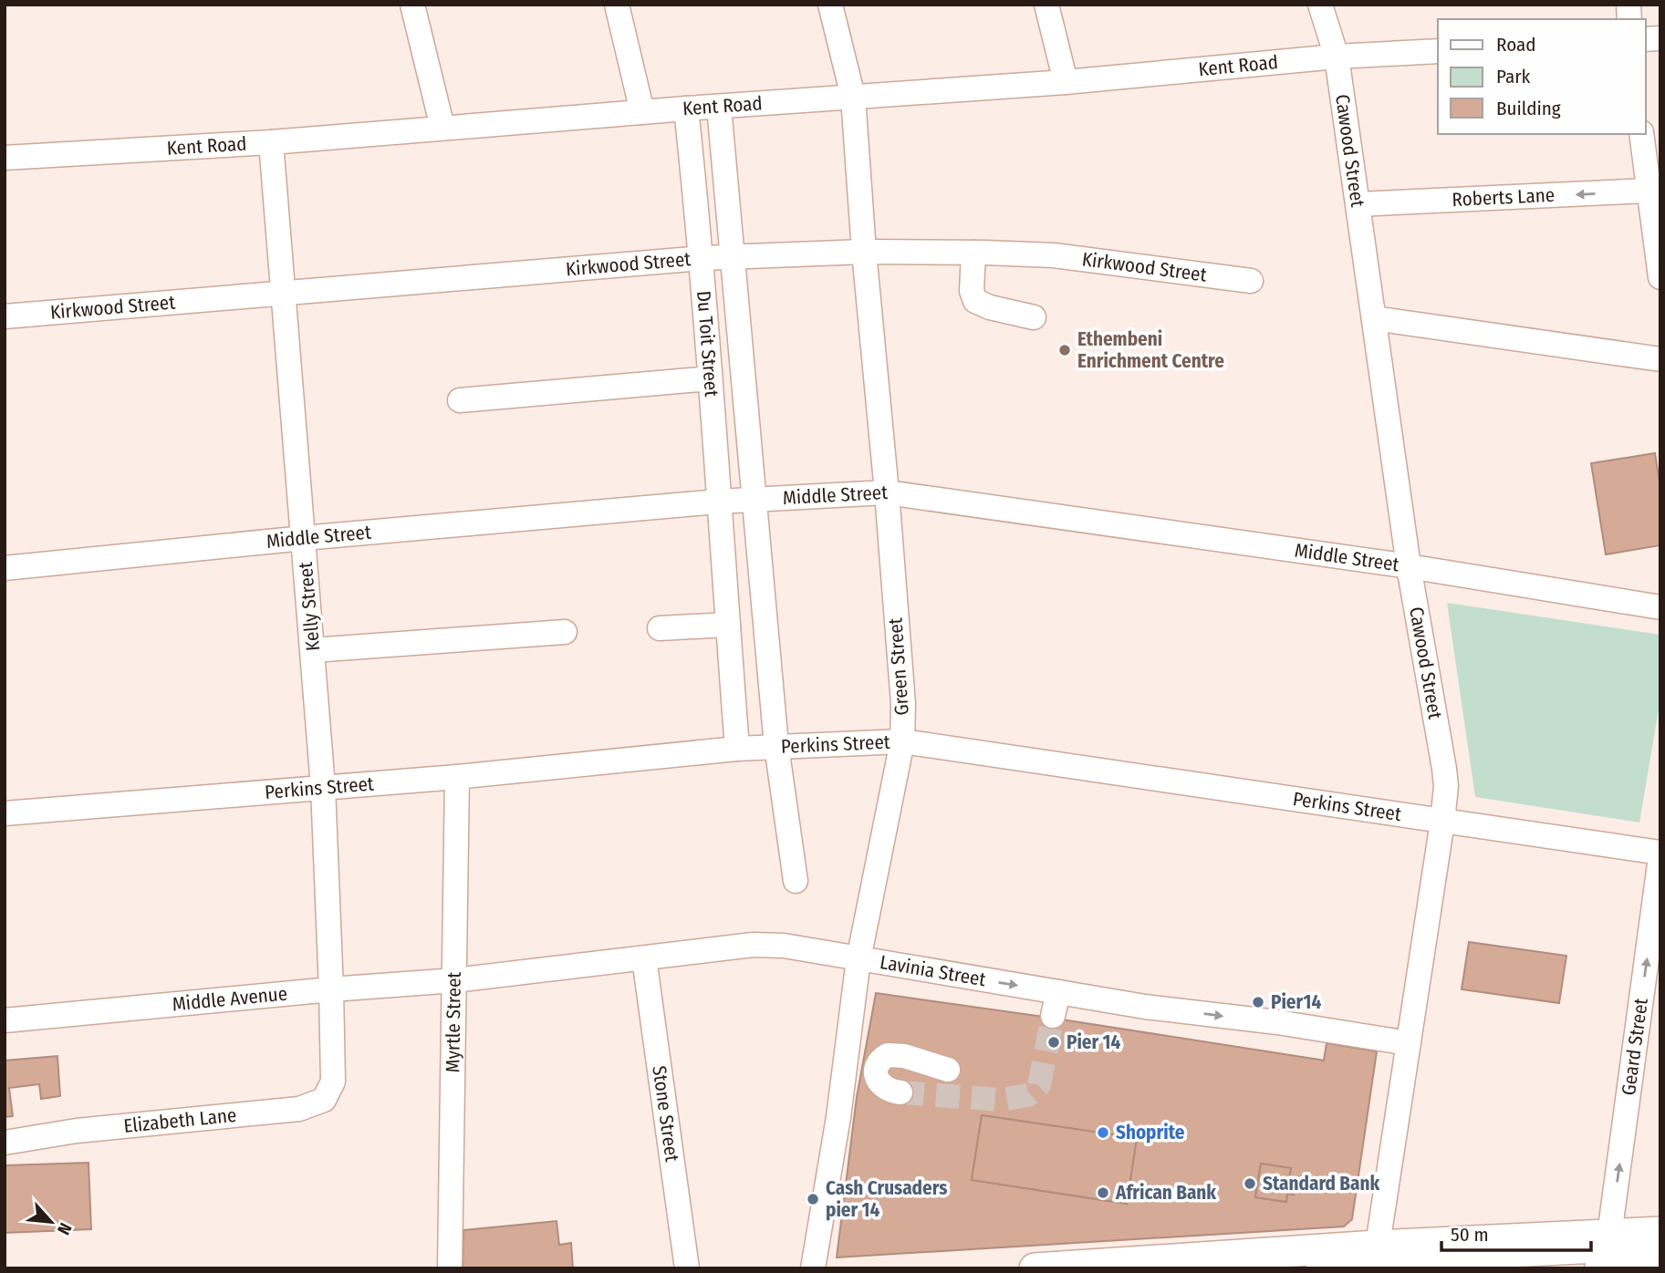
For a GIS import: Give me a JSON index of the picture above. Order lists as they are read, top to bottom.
{
  "streets": {
    "street": [
      "Kent Road",
      "Cawood Street",
      "Roberts Lane",
      "Kirkwood Street",
      "Du Toit Street",
      "Middle Street",
      "Kelly Street",
      "Green Street",
      "Perkins Street",
      "Lavinia Street",
      "Middle Avenue",
      "Myrtle Street",
      "Geard Street",
      "Stone Street",
      "Elizabeth Lane"
    ]
  },
  "crossings": [
    ["Kent Road", "Cawood Street"],
    ["Kent Road", "Du Toit Street"],
    ["Kent Road", "Kelly Street"],
    ["Kent Road", "Green Street"],
    ["Cawood Street", "Roberts Lane"],
    ["Cawood Street", "Middle Street"],
    ["Cawood Street", "Perkins Street"],
    ["Cawood Street", "Lavinia Street"],
    ["Kirkwood Street", "Du Toit Street"],
    ["Kirkwood Street", "Kelly Street"],
    ["Kirkwood Street", "Green Street"],
    ["Du Toit Street", "Middle Street"],
    ["Du Toit Street", "Perkins Street"],
    ["Middle Street", "Kelly Street"],
    ["Middle Street", "Green Street"],
    ["Kelly Street", "Perkins Street"],
    ["Kelly Street", "Middle Avenue"],
    ["Kelly Street", "Elizabeth Lane"],
    ["Green Street", "Perkins Street"],
    ["Green Street", "Lavinia Street"],
    ["Perkins Street", "Myrtle Street"],
    ["Lavinia Street", "Middle Avenue"],
    ["Lavinia Street", "Myrtle Street"],
    ["Lavinia Street", "Stone Street"],
    ["Middle Avenue", "Myrtle Street"]
  ],
  "one_way": ["Lavinia Street", "Geard Street"],
  "places": [
    "Ethembeni Enrichment Centre",
    "Pier14",
    "Pier 14",
    "Shoprite",
    "Standard Bank",
    "African Bank",
    "Cash Crusaders pier 14"
  ],
  "legend": ["Road", "Park", "Building"],
  "scale_bar": "50 m",
  "north": "bottom right"
}
